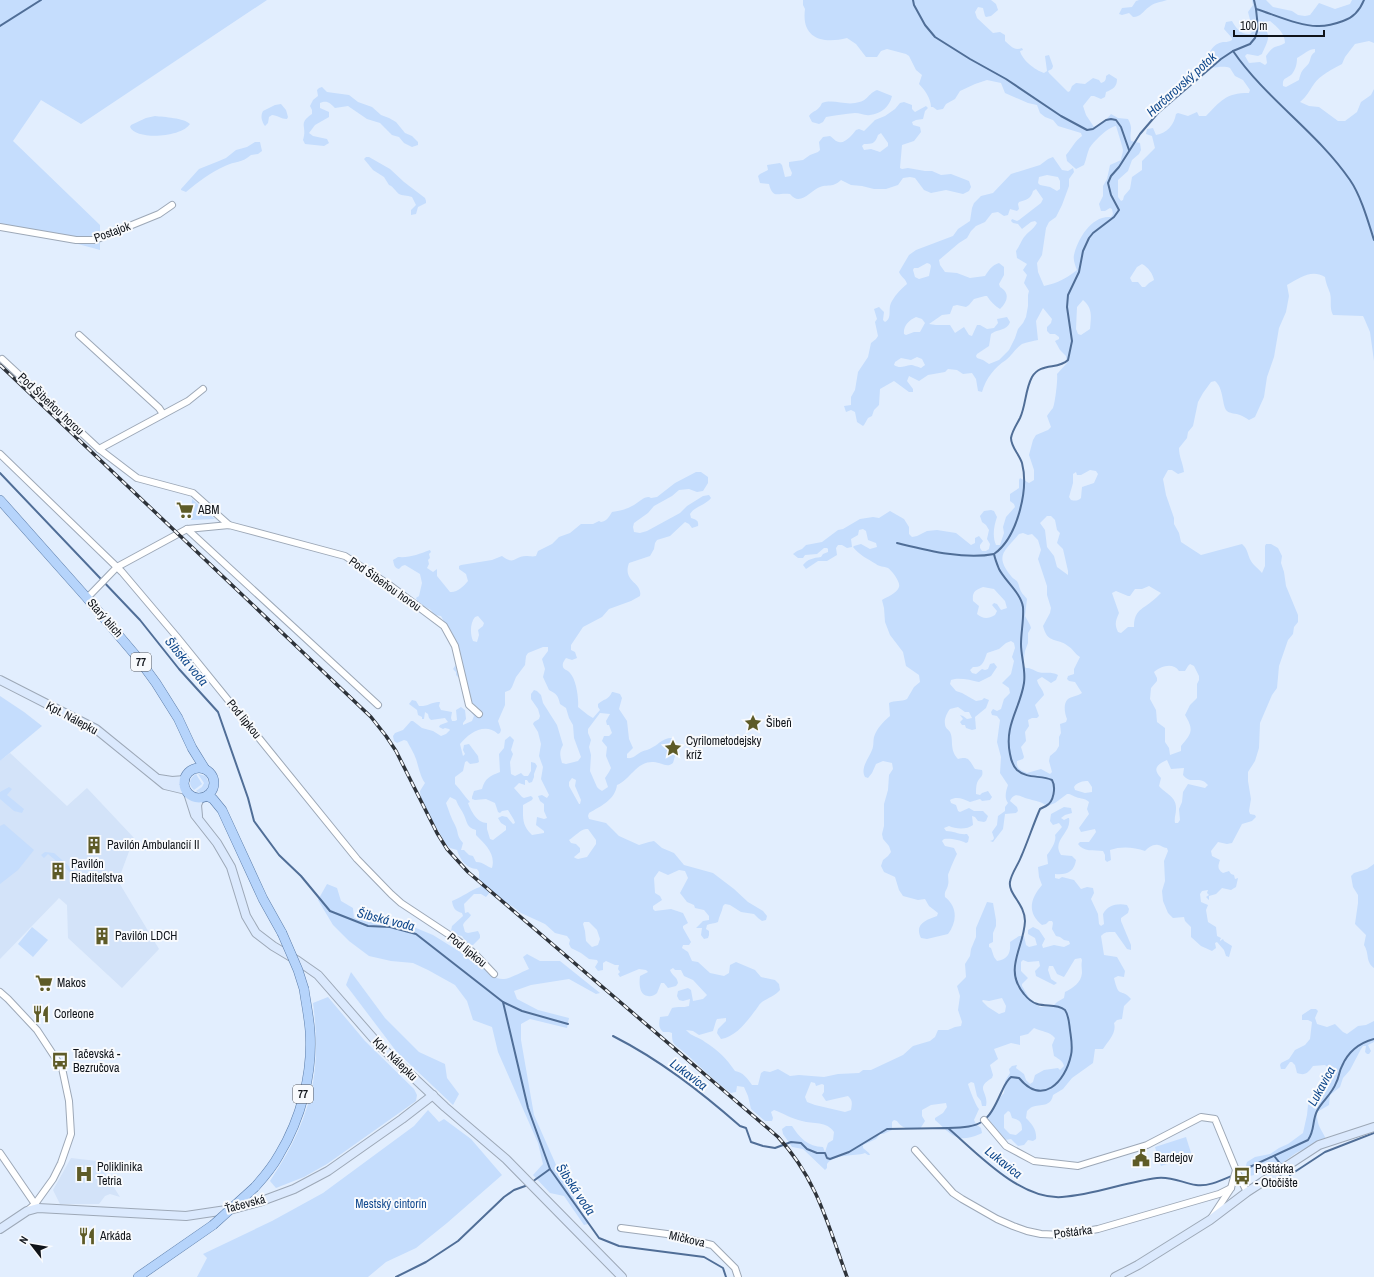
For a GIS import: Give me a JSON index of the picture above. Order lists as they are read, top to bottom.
{
  "streets": {
    "main road": ["Starý blich", "77"],
    "street": [
      "Postajok",
      "Pod Šibeňou horou",
      "Kpt. Nálepku",
      "Pod lipkou",
      "Ťačevská",
      "Poštárka",
      "Mičkova"
    ]
  },
  "crossings": [
    ["Pod Šibeňou horou", "Starý blich"],
    ["Pod Šibeňou horou", "Pod lipkou"],
    ["Starý blich", "77"],
    ["Starý blich", "Kpt. Nálepku"],
    ["77", "Kpt. Nálepku"],
    ["Kpt. Nálepku", "Ťačevská"]
  ],
  "water": ["Harčarovský potok", "Šibská voda", "Lukavica"],
  "parks": ["Mestský cintorín"],
  "places": {
    "supermarket": ["ABM", "Makos"],
    "place": ["Šibeň", "Cyrilometodejsky kríž"],
    "building": ["Pavilón Ambulancií II", "Pavilón Riaditeľstva", "Pavilón LDCH"],
    "restaurant": ["Corleone", "Arkáda"],
    "bus stop": ["Tačevská - Bezručova", "Poštárka - Otočište"],
    "public building": ["Bardejov"],
    "hospital": ["Poliklinika Tetria"]
  },
  "scale_bar": "100 m",
  "north": "top left"
}
